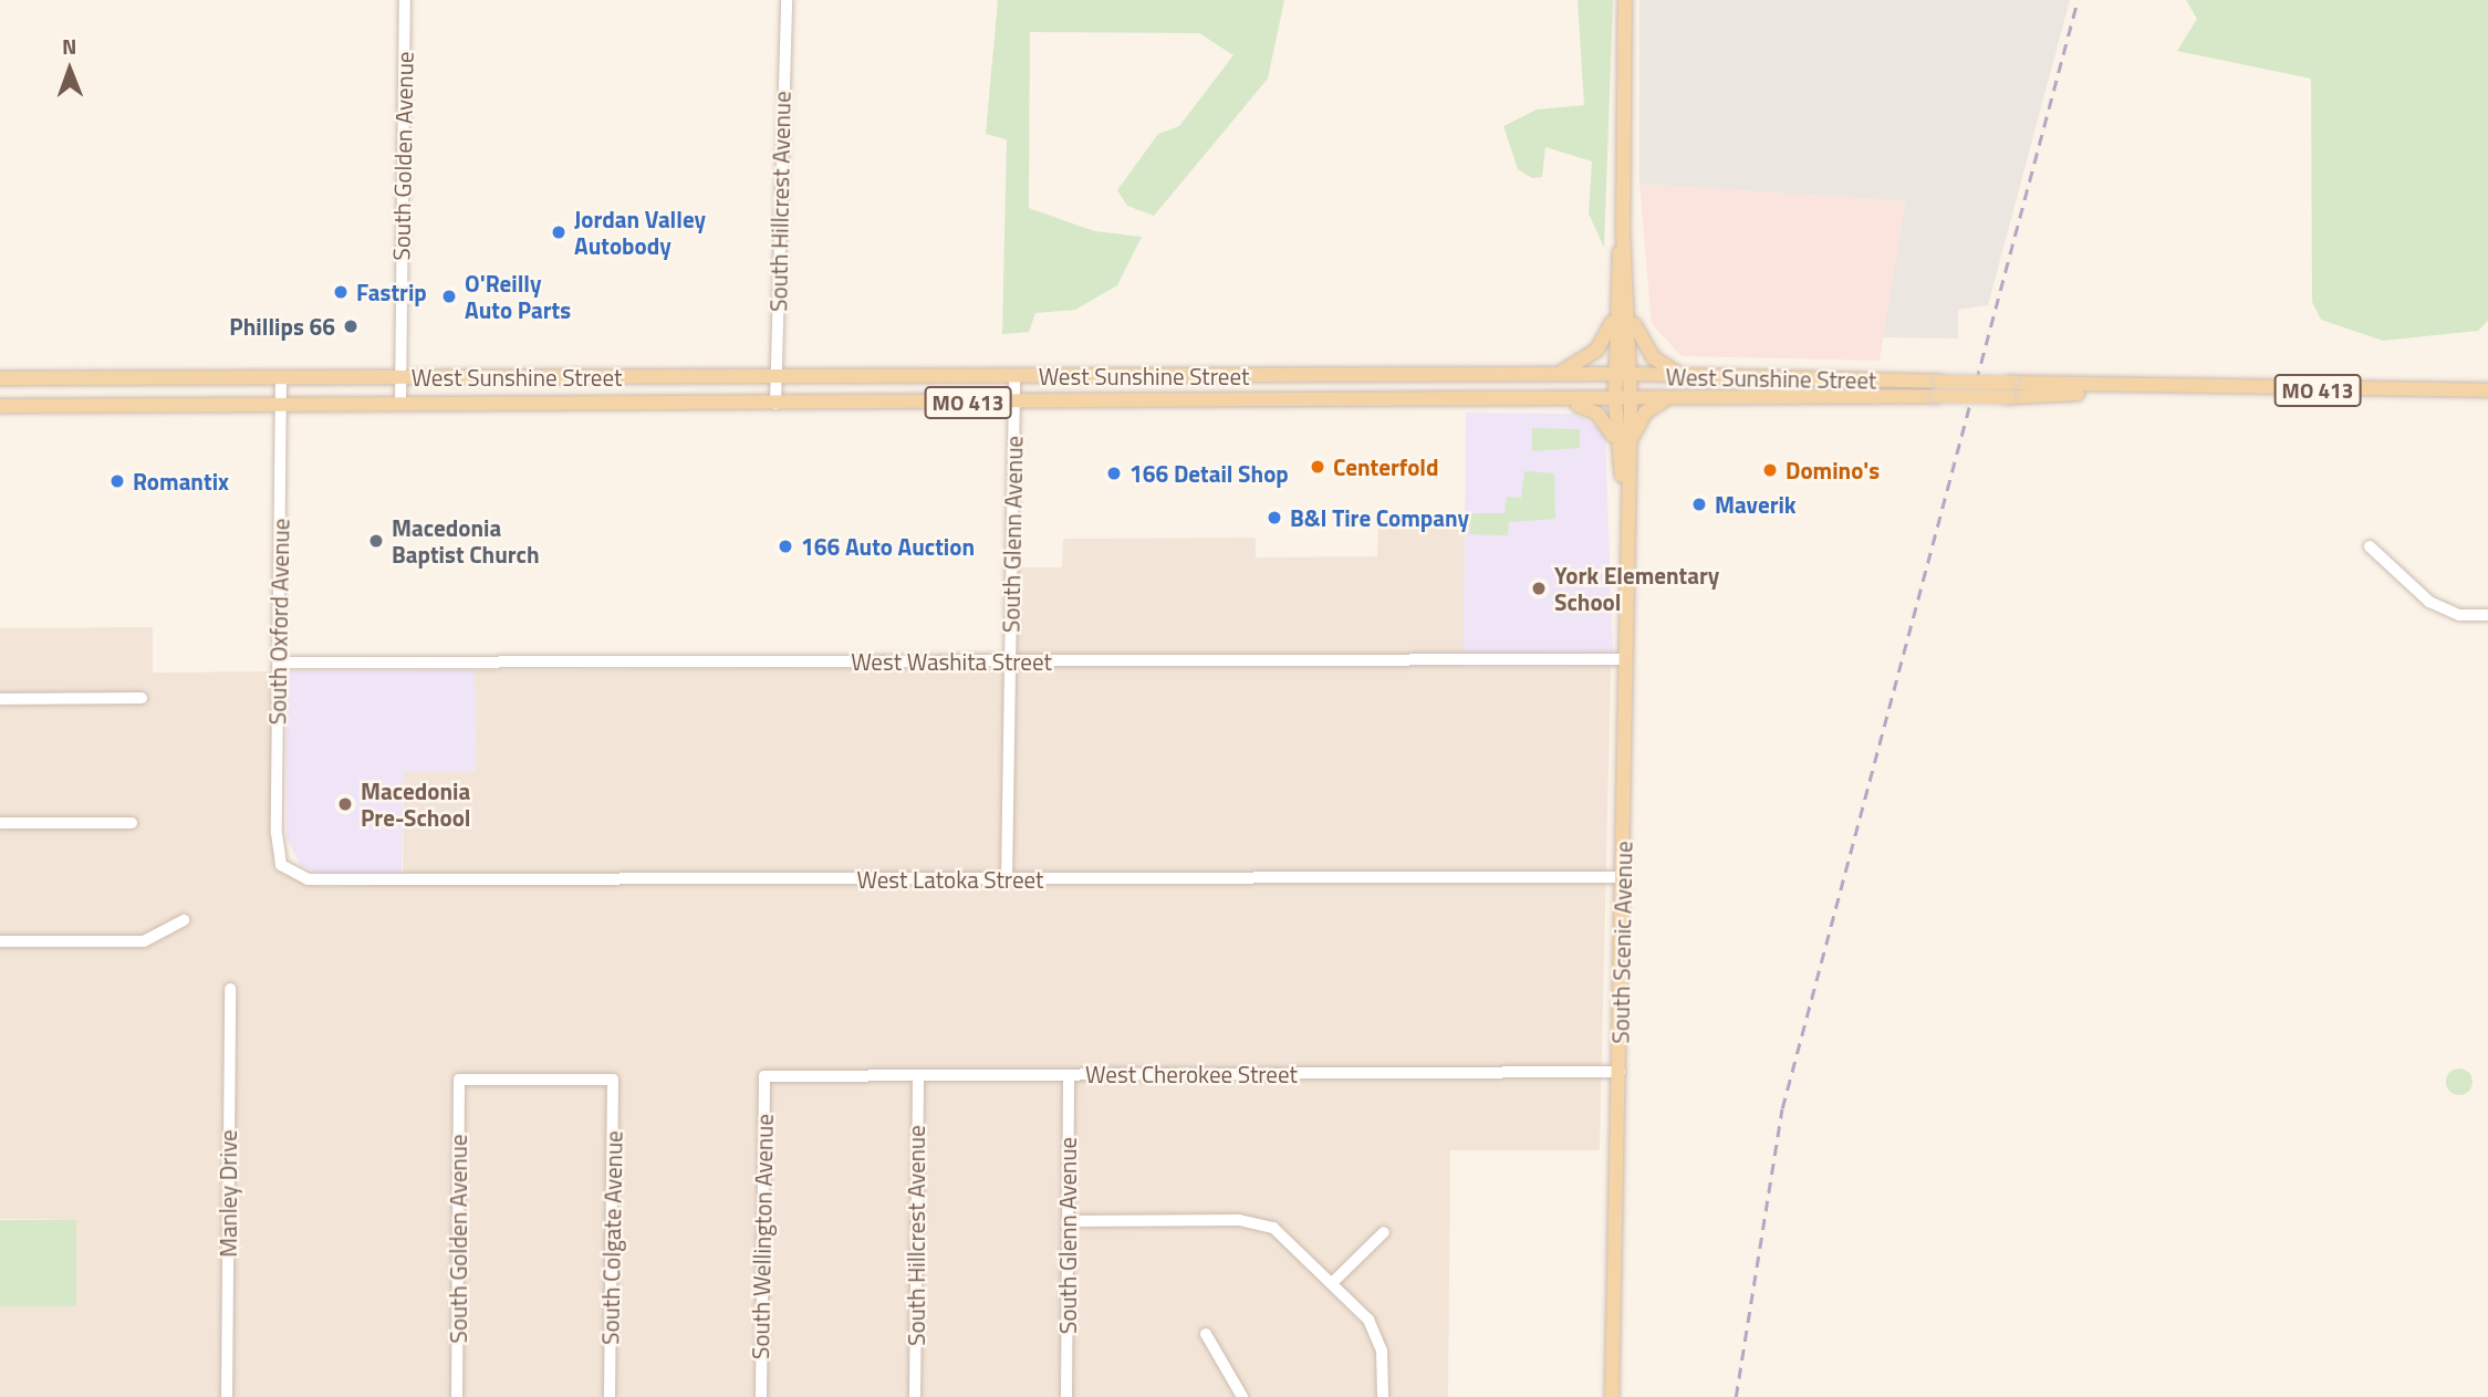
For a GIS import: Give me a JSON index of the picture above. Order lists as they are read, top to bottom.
{
  "streets": {
    "main road": ["West Sunshine Street", "MO 413", "South Scenic Avenue"],
    "street": [
      "South Golden Avenue",
      "South Hillcrest Avenue",
      "South Glenn Avenue",
      "South Oxford Avenue",
      "West Washita Street",
      "West Latoka Street",
      "West Cherokee Street",
      "Manley Drive",
      "South Wellington Avenue",
      "South Colgate Avenue"
    ]
  },
  "crossings": [
    ["South Golden Avenue", "West Sunshine Street"],
    ["South Golden Avenue", "South Colgate Avenue"],
    ["South Hillcrest Avenue", "West Sunshine Street"],
    ["South Hillcrest Avenue", "West Cherokee Street"],
    ["West Sunshine Street", "South Glenn Avenue"],
    ["West Sunshine Street", "South Oxford Avenue"],
    ["West Sunshine Street", "South Scenic Avenue"],
    ["South Glenn Avenue", "West Washita Street"],
    ["South Glenn Avenue", "West Latoka Street"],
    ["South Glenn Avenue", "West Cherokee Street"],
    ["South Oxford Avenue", "West Washita Street"],
    ["South Oxford Avenue", "West Latoka Street"],
    ["West Washita Street", "South Scenic Avenue"],
    ["West Latoka Street", "South Scenic Avenue"],
    ["South Scenic Avenue", "West Cherokee Street"],
    ["West Cherokee Street", "South Wellington Avenue"]
  ],
  "places": [
    "Jordan Valley Autobody",
    "Fastrip",
    "O'Reilly Auto Parts",
    "Phillips 66",
    "Centerfold",
    "Domino's",
    "166 Detail Shop",
    "Romantix",
    "Maverik",
    "B&I Tire Company",
    "Macedonia Baptist Church",
    "166 Auto Auction",
    "York Elementary School",
    "Macedonia Pre-School"
  ],
  "north": "top"
}
